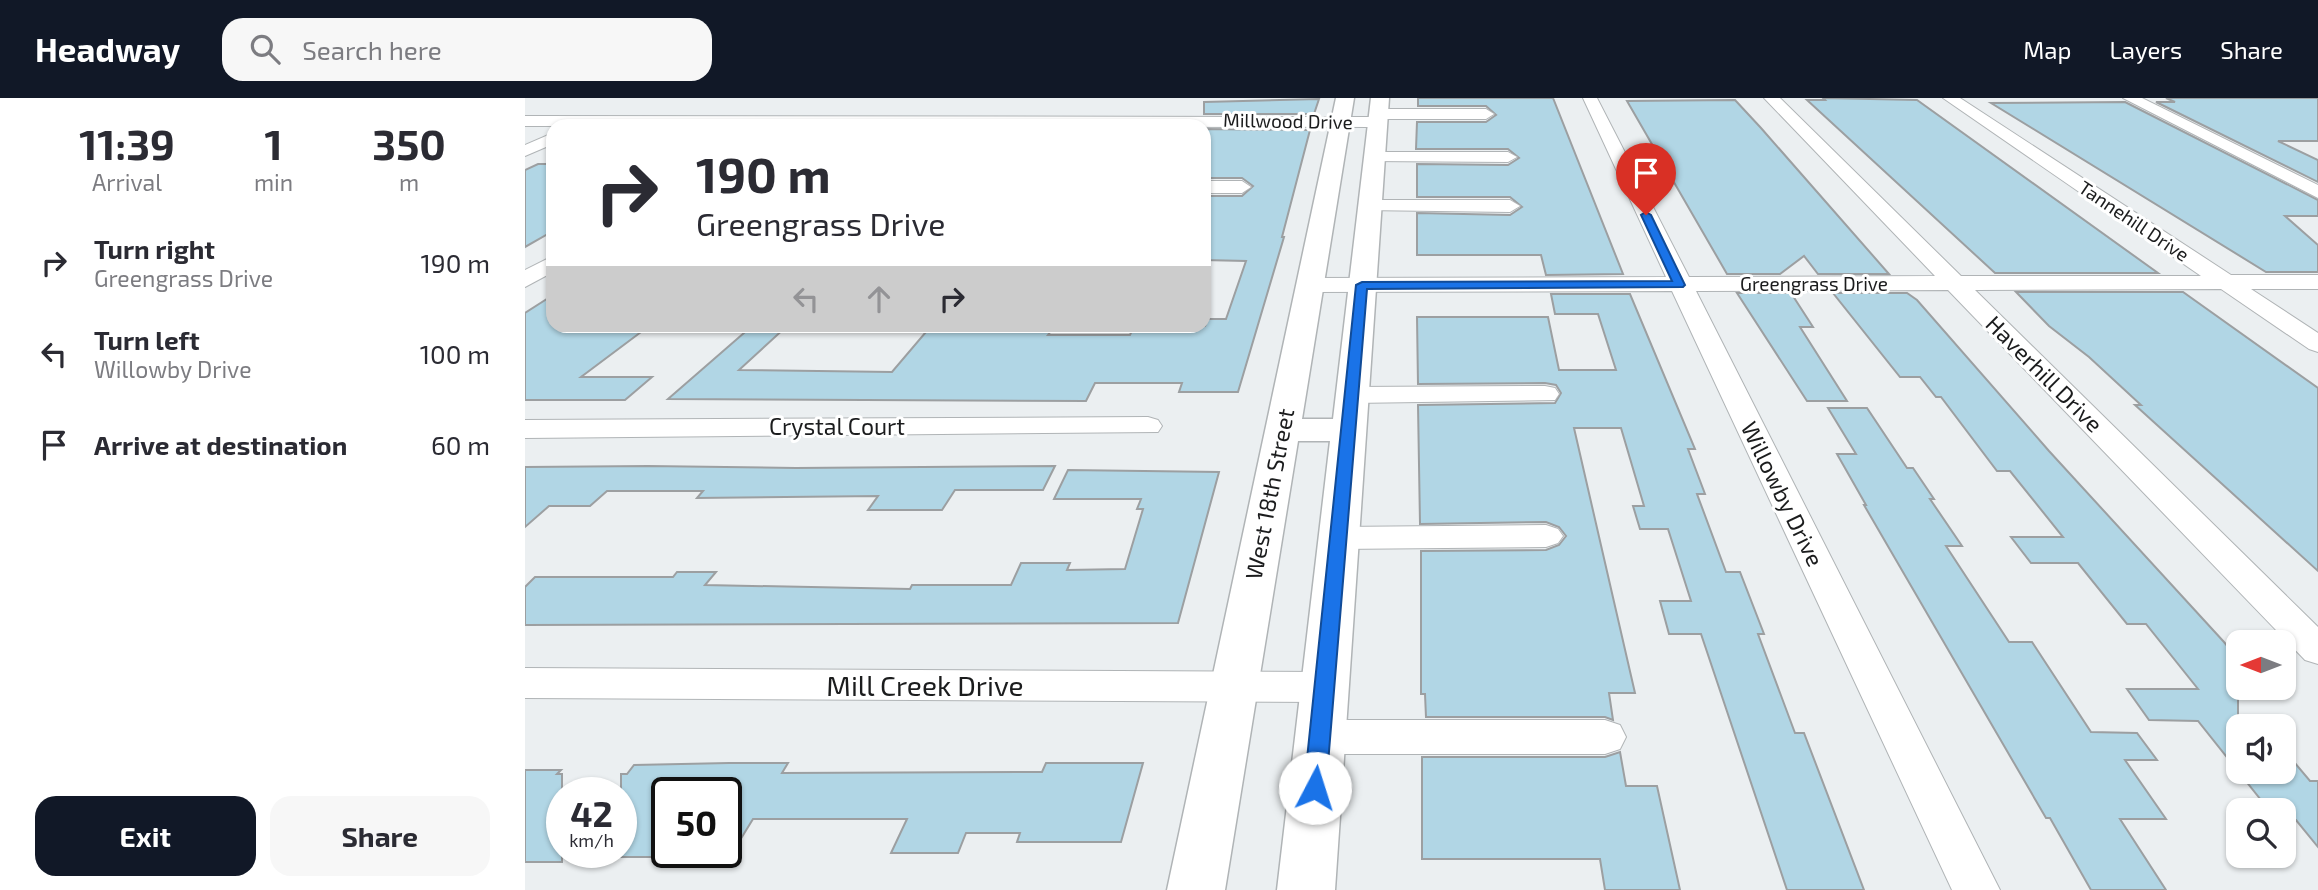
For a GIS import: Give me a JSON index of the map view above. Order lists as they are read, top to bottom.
{
  "streets": {
    "main road": ["West 18th Street"],
    "street": [
      "Millwood Drive",
      "Tannehill Drive",
      "Greengrass Drive",
      "Haverhill Drive",
      "Crystal Court",
      "Willowby Drive",
      "Mill Creek Drive"
    ]
  },
  "crossings": [
    ["Millwood Drive", "West 18th Street"],
    ["Tannehill Drive", "Greengrass Drive"],
    ["Greengrass Drive", "Haverhill Drive"],
    ["Greengrass Drive", "Willowby Drive"],
    ["West 18th Street", "Mill Creek Drive"]
  ],
  "north": "left",
  "page": {
    "header": "Headway",
    "search": "Search here",
    "nav": ["Map", "Layers", "Share"],
    "eta": [
      "11:39",
      "Arrival",
      "1",
      "min",
      "350",
      "m"
    ],
    "turn": ["190 m", "Greengrass Drive"],
    "list": [
      {
        "name": "Turn right",
        "note": "Greengrass Drive",
        "value": "190 m"
      },
      {
        "name": "Turn left",
        "note": "Willowby Drive",
        "value": "100 m"
      },
      {
        "name": "Arrive at destination",
        "value": "60 m"
      }
    ],
    "speed": "42 km/h",
    "limit": "50",
    "buttons": ["Exit", "Share"]
  }
}
